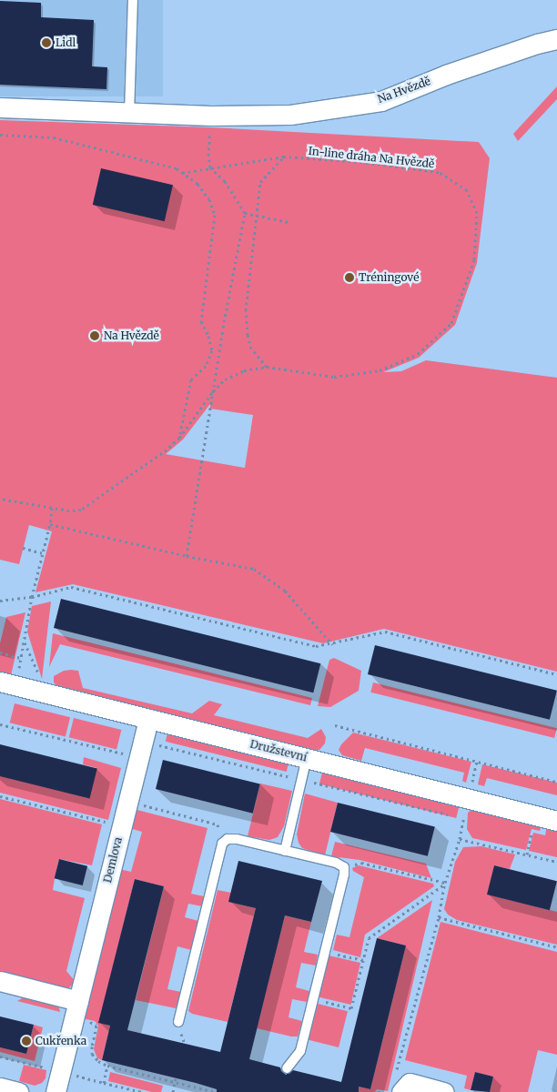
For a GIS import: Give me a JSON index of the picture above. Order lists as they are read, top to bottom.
{
  "streets": {
    "street": ["Na Hvězdě", "Družstevní", "Demlova"],
    "path": ["In-line dráha Na Hvězdě"]
  },
  "crossings": [
    ["Družstevní", "Demlova"]
  ],
  "places": [
    "Lidl",
    "Tréningové",
    "Na Hvězdě",
    "Cukřenka"
  ]
}
